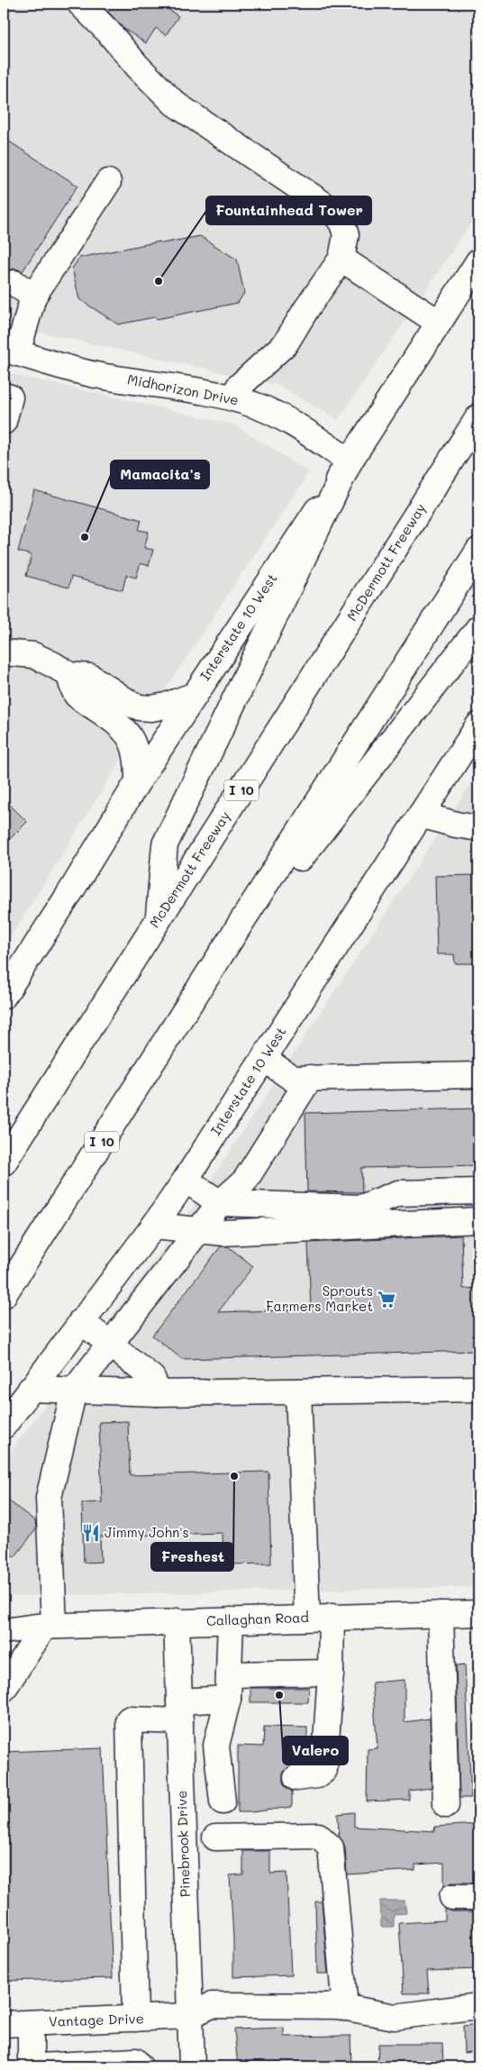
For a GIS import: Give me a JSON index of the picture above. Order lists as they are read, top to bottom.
{
  "streets": {
    "main road": [
      "Midhorizon Drive",
      "McDermott Freeway",
      "Interstate 10 West",
      "I 10",
      "Callaghan Road",
      "Pinebrook Drive",
      "Vantage Drive"
    ]
  },
  "crossings": [
    ["Midhorizon Drive", "Interstate 10 West"],
    ["Callaghan Road", "Pinebrook Drive"],
    ["Pinebrook Drive", "Vantage Drive"]
  ],
  "places": {
    "other": [
      "Fountainhead Tower",
      "Mamacita's",
      "Freshest",
      "Valero"
    ],
    "supermarket": ["Sprouts Farmers Market"],
    "restaurant": ["Jimmy John's"]
  }
}
